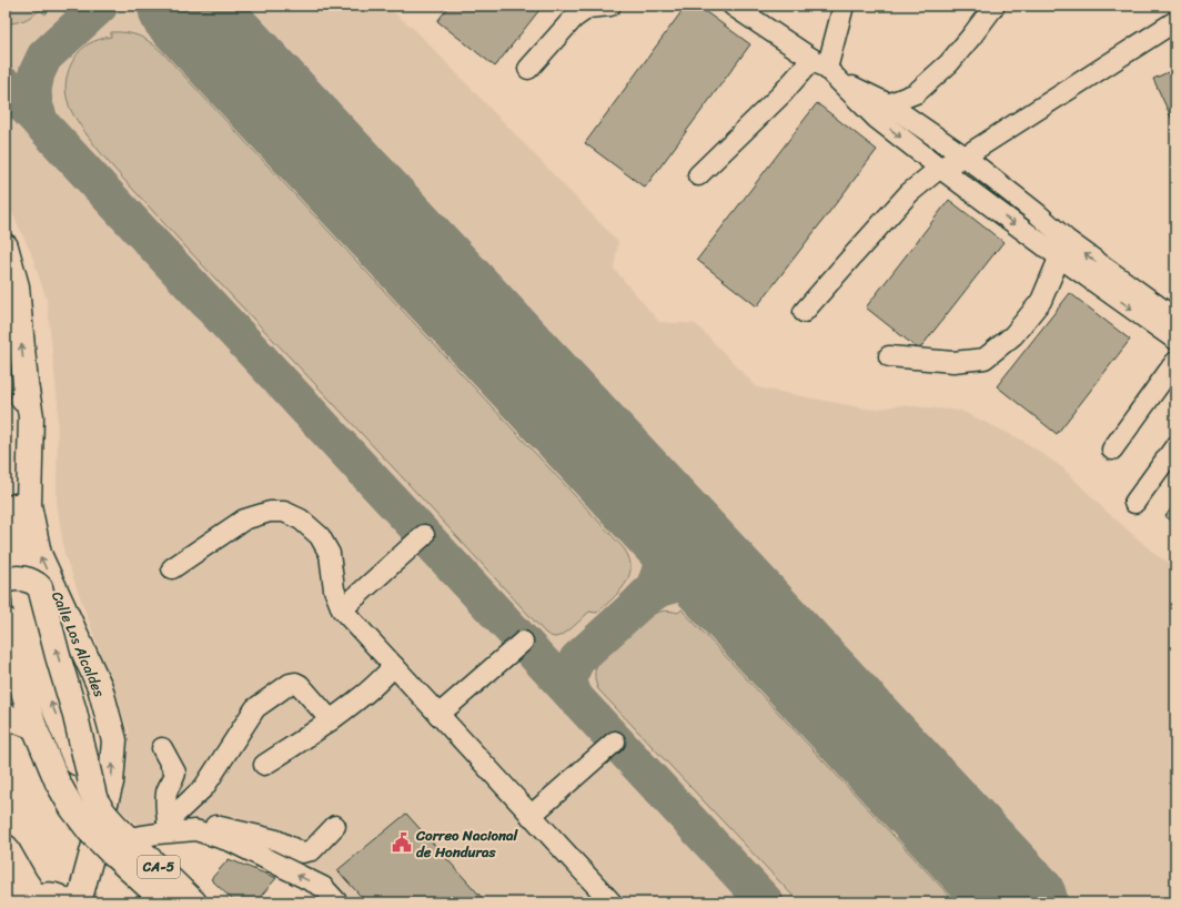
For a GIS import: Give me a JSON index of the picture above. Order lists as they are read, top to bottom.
{
  "streets": {
    "main road": ["Calle Los Alcaldes", "CA-5"]
  },
  "crossings": [
    ["Calle Los Alcaldes", "CA-5"]
  ],
  "places": {
    "public building": ["Correo Nacional de Honduras"]
  }
}
